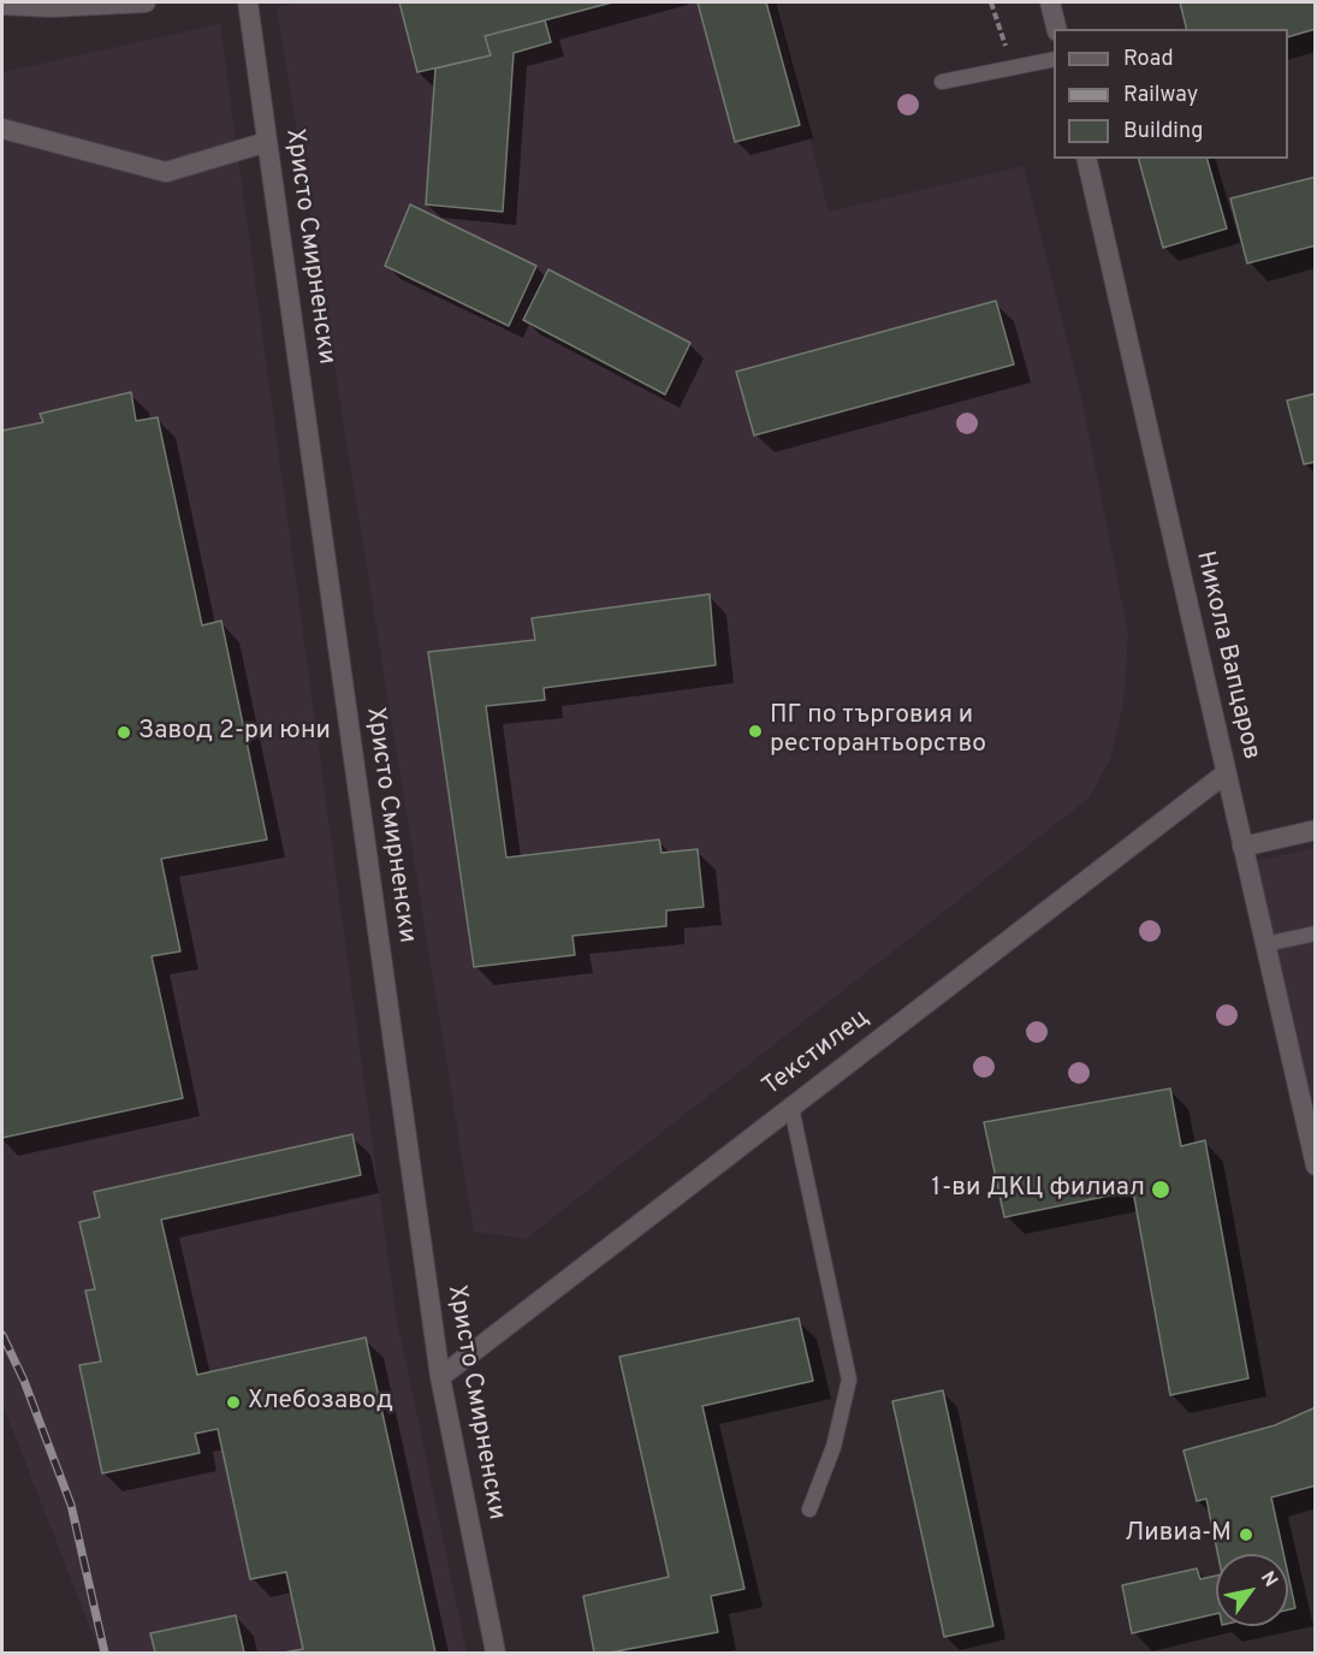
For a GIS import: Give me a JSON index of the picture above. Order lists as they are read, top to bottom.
{
  "streets": {
    "street": ["Христо Смирненски", "Никола Вапцаров", "Текстилец"]
  },
  "crossings": [
    ["Христо Смирненски", "Текстилец"],
    ["Никола Вапцаров", "Текстилец"]
  ],
  "places": [
    "ПГ по търговия и ресторантьорство",
    "Завод 2-ри юни",
    "1-ви ДКЦ филиал",
    "Хлебозавод",
    "Ливиа-М"
  ],
  "legend": ["Road", "Railway", "Building"],
  "north": "top right"
}
